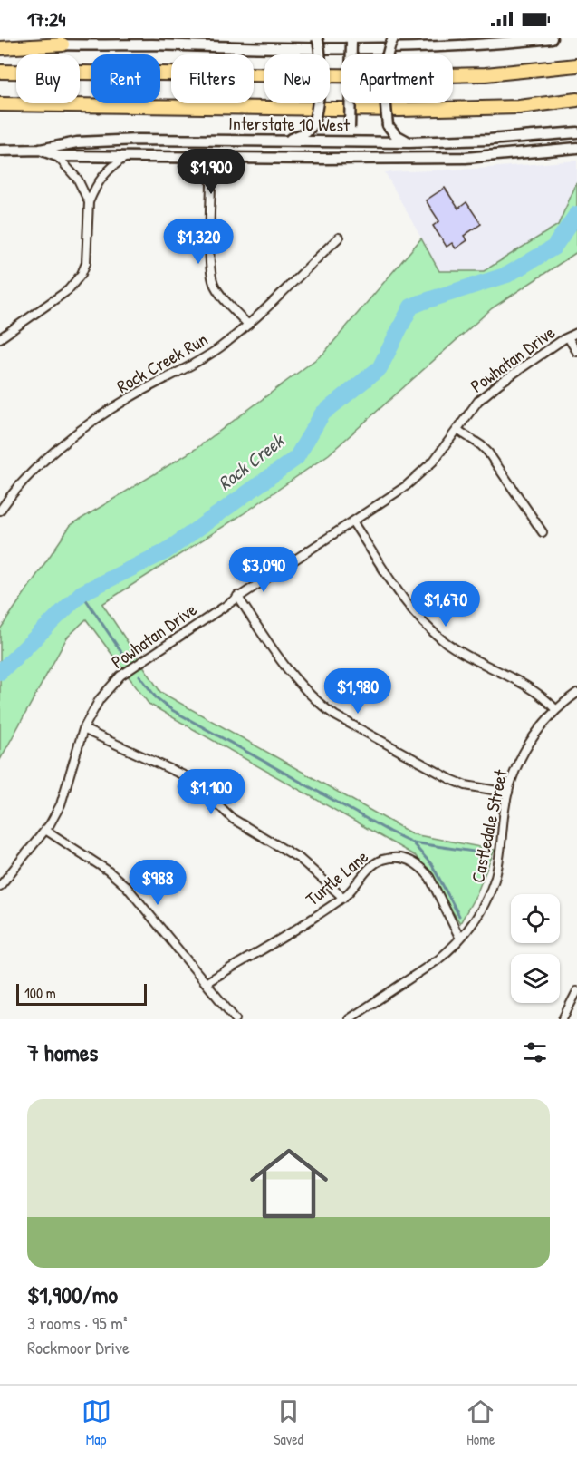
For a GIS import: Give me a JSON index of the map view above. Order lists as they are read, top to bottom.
{
  "streets": {
    "main road": ["Interstate 10 West"],
    "street": [
      "Powhatan Drive",
      "Rock Creek Run",
      "Castledale Street",
      "Turtle Lane"
    ]
  },
  "crossings": [
    ["Castledale Street", "Turtle Lane"]
  ],
  "water": ["Rock Creek"],
  "scale_bar": "100 m",
  "page": {
    "status": "17:24",
    "chip": [
      "Buy",
      "Rent",
      "Filters",
      "New",
      "Apartment"
    ],
    "price": [
      "$1,900",
      "$1,320",
      "$3,090",
      "$1,670",
      "$1,980",
      "$1,100",
      "$988"
    ],
    "scale": "100 m",
    "heading": "7 homes",
    "list": [
      {
        "name": "$1,900/mo",
        "note": "3 rooms · 95 m² · Rockmoor Drive"
      }
    ],
    "tabs": ["Map", "Saved", "Home"]
  }
}
